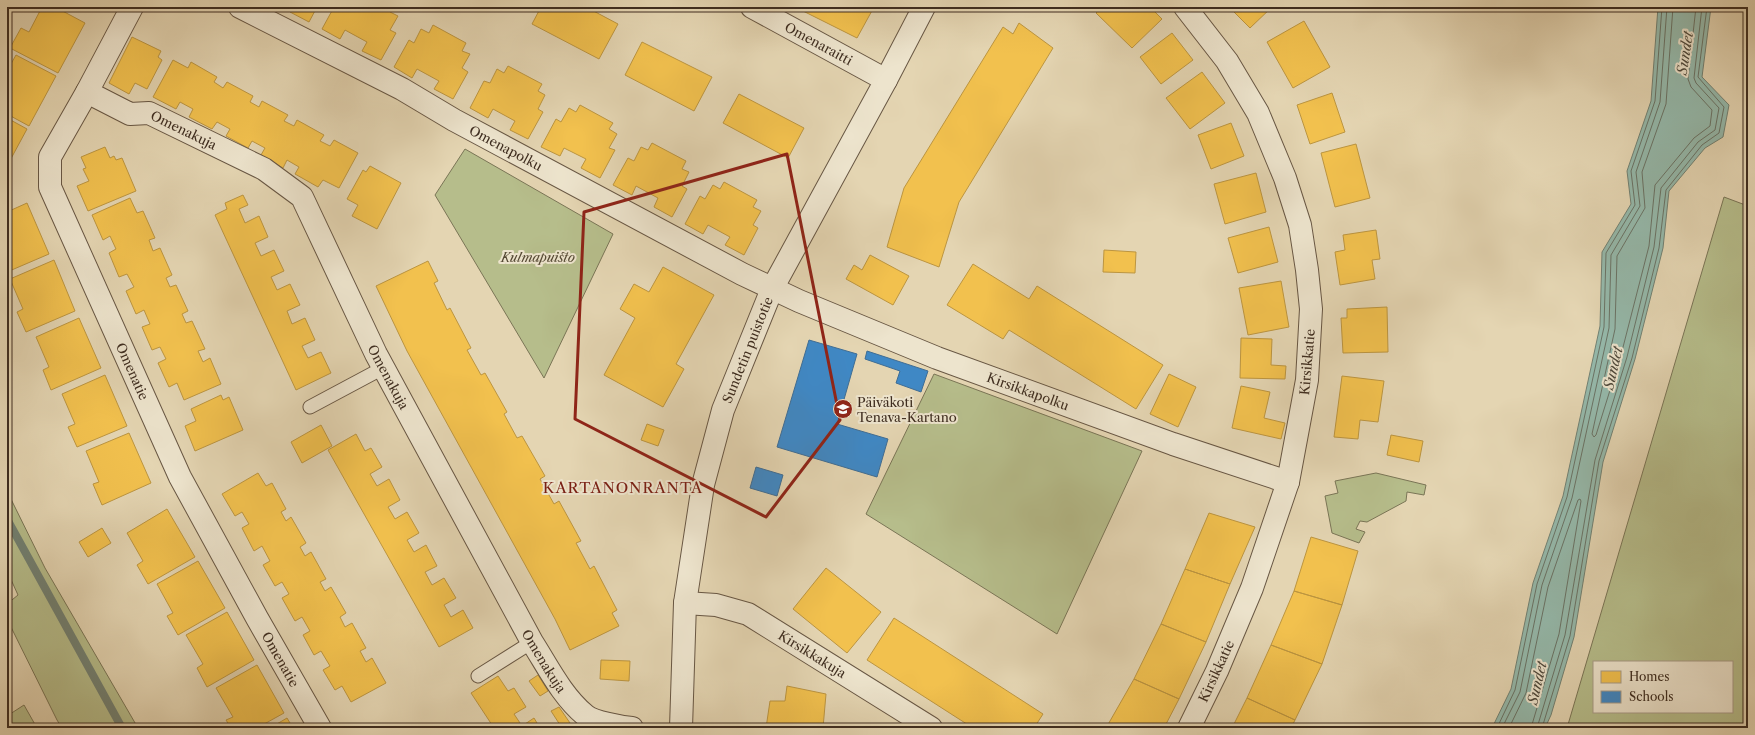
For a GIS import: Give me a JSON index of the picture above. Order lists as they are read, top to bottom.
{
  "streets": {
    "street": [
      "Omenaraitti",
      "Omenakuja",
      "Omenapolku",
      "Sundetin puistotie",
      "Kirsikkatie",
      "Omenatie",
      "Kirsikkapolku",
      "Kirsikkakuja"
    ]
  },
  "crossings": [
    ["Omenaraitti", "Sundetin puistotie"],
    ["Omenakuja", "Omenatie"],
    ["Omenapolku", "Sundetin puistotie"],
    ["Omenapolku", "Kirsikkapolku"],
    ["Sundetin puistotie", "Kirsikkapolku"],
    ["Sundetin puistotie", "Kirsikkakuja"],
    ["Kirsikkatie", "Kirsikkapolku"]
  ],
  "districts": ["KARTANONRANTA"],
  "water": ["Sundet"],
  "parks": ["Kulmapuisto"],
  "places": {
    "school or university": ["Päiväkoti Tenava-Kartano"]
  },
  "legend": ["Homes", "Schools"]
}
